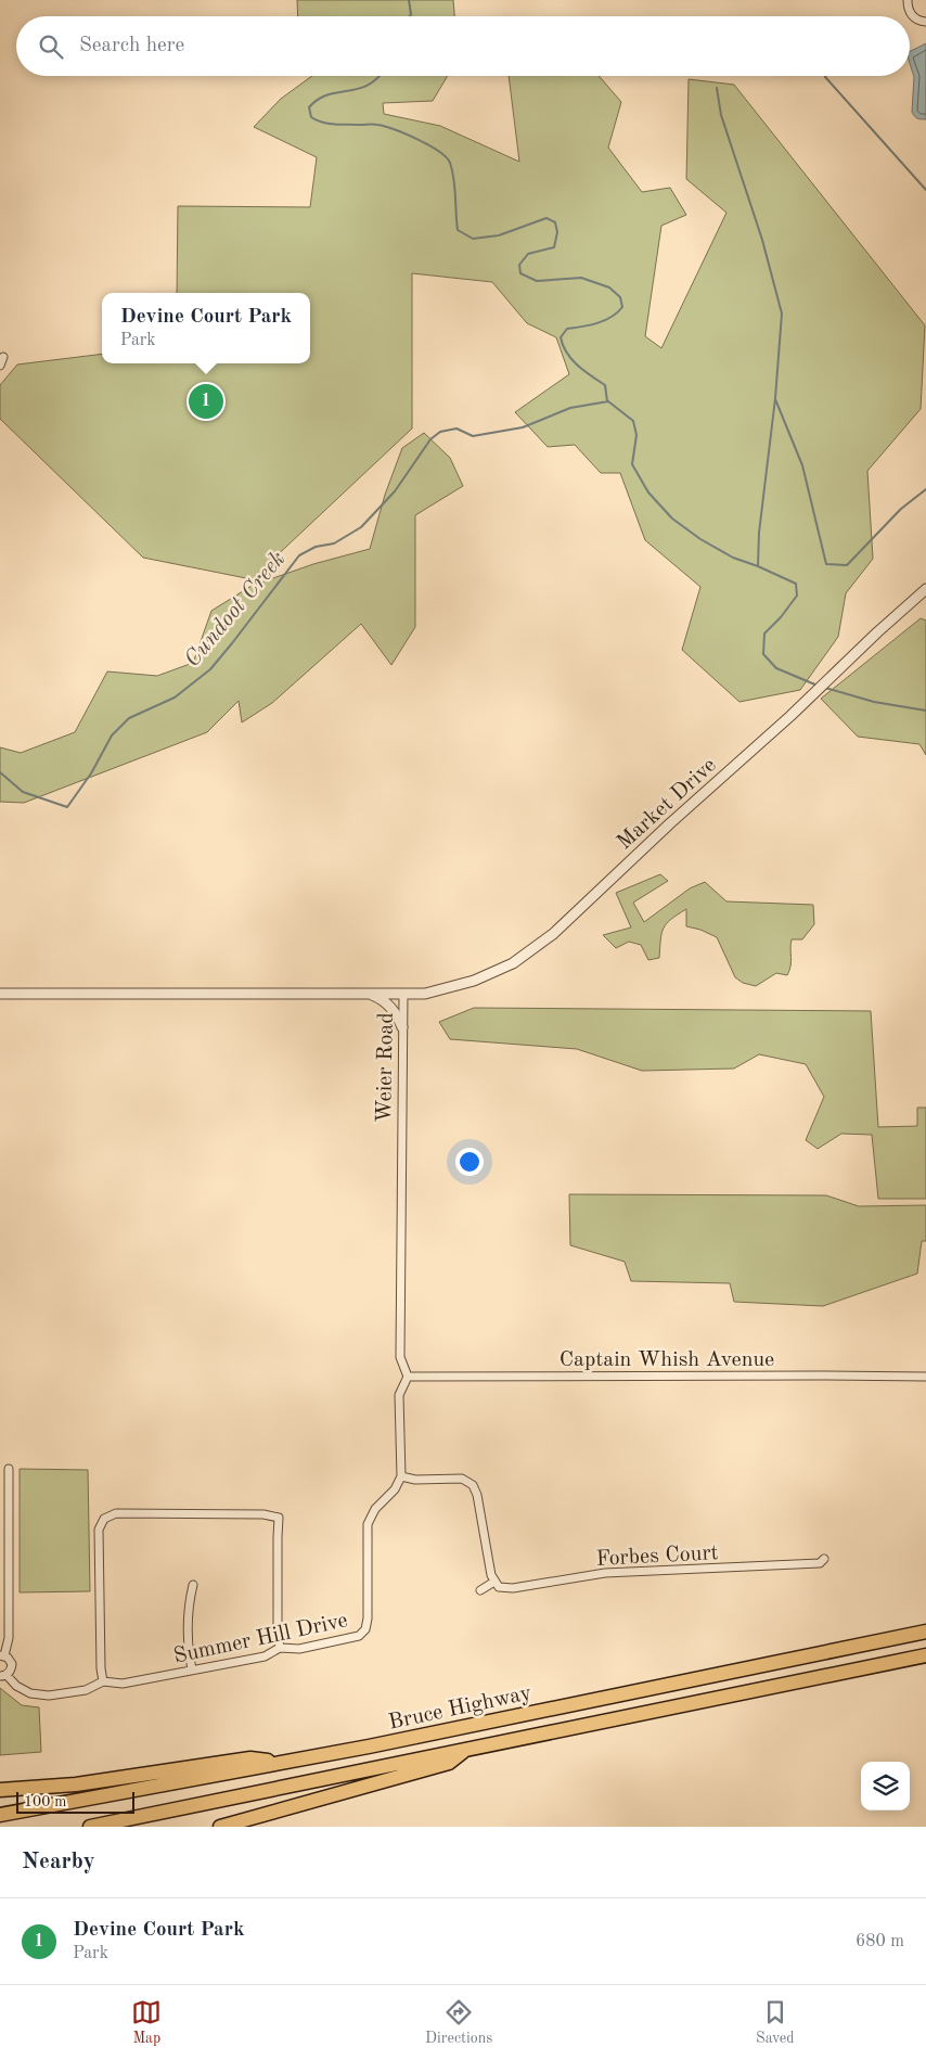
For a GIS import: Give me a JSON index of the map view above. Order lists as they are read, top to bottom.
{
  "streets": {
    "highway": ["Bruce Highway"],
    "street": [
      "Market Drive",
      "Weier Road",
      "Captain Whish Avenue",
      "Forbes Court",
      "Summer Hill Drive"
    ]
  },
  "crossings": [
    ["Market Drive", "Weier Road"],
    ["Weier Road", "Captain Whish Avenue"]
  ],
  "water": ["Cundoot Creek"],
  "scale_bar": "100 m",
  "page": {
    "search": "Search here",
    "popup": ["Devine Court Park", "Park"],
    "pins": "1",
    "scale": "100 m",
    "heading": "Nearby",
    "list": [
      {
        "mark": "1",
        "name": "Devine Court Park",
        "note": "Park",
        "value": "680 m"
      }
    ],
    "nav": ["Map", "Directions", "Saved"]
  }
}
